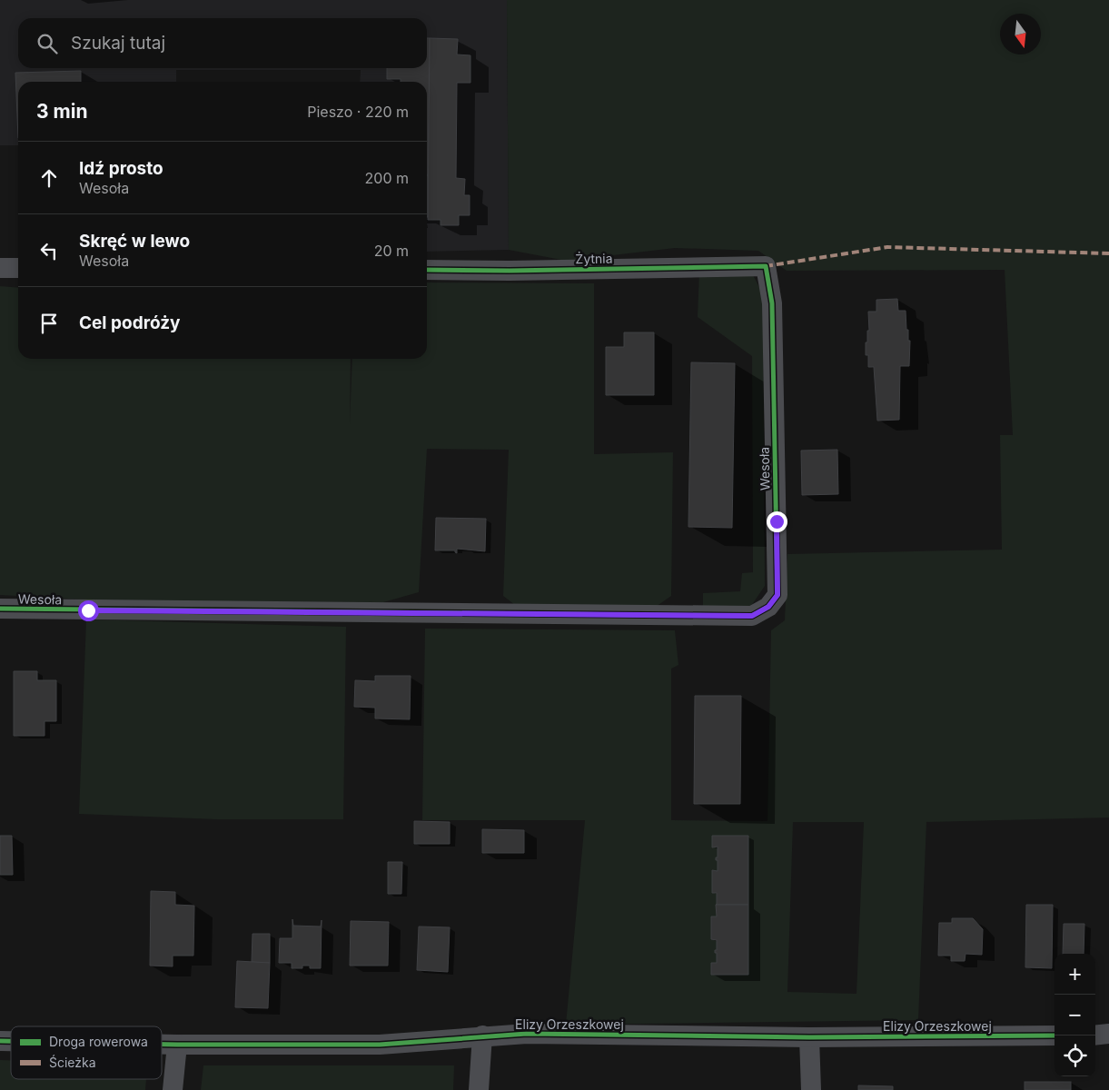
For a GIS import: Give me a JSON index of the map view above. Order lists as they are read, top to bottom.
{
  "streets": {
    "street": ["Żytnia", "Wesoła", "Elizy Orzeszkowej"]
  },
  "crossings": [
    ["Żytnia", "Wesoła"]
  ],
  "legend": ["Droga rowerowa", "Ścieżka"],
  "north": "bottom",
  "page": {
    "search": "Szukaj tutaj",
    "heading": ["3 min", "Pieszo · 220 m"],
    "list": [
      ["Idź prosto", "Wesoła", "200 m"],
      ["Skręć w lewo", "Wesoła", "20 m"],
      "Cel podróży"
    ],
    "map_buttons": ["+", "−"]
  }
}
